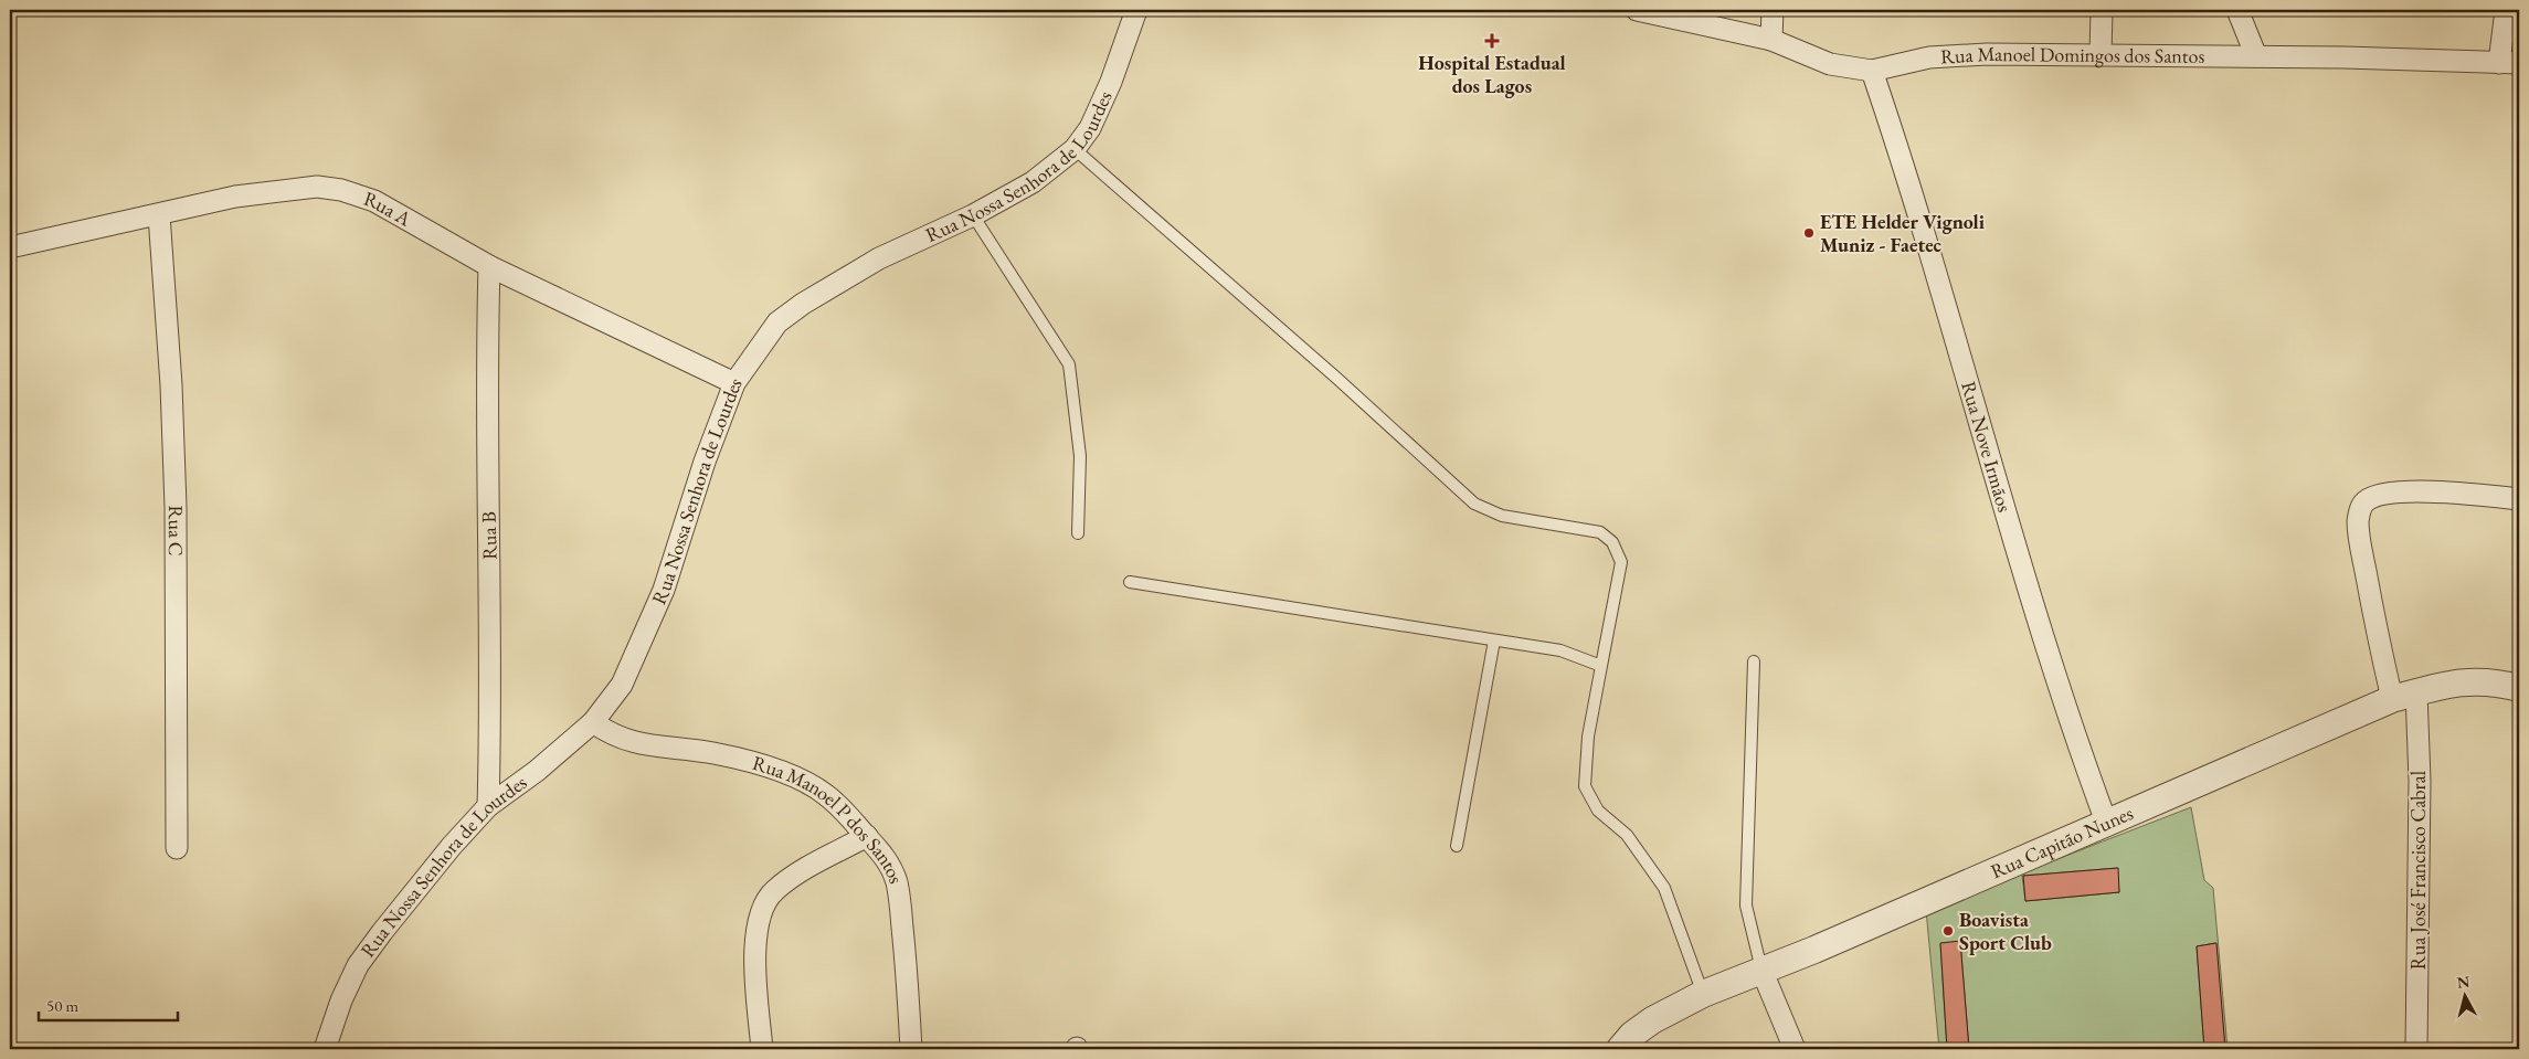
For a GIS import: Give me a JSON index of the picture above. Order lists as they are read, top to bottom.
{
  "streets": {
    "street": [
      "Rua Manoel Domingos dos Santos",
      "Rua Nossa Senhora de Lourdes",
      "Rua A",
      "Rua Nove Irmãos",
      "Rua C",
      "Rua B",
      "Rua Manoel P dos Santos",
      "Rua Capitão Nunes",
      "Rua José Francisco Cabral"
    ]
  },
  "crossings": [
    ["Rua Manoel Domingos dos Santos", "Rua Nove Irmãos"],
    ["Rua Nossa Senhora de Lourdes", "Rua A"],
    ["Rua Nossa Senhora de Lourdes", "Rua B"],
    ["Rua Nossa Senhora de Lourdes", "Rua Manoel P dos Santos"],
    ["Rua A", "Rua C"],
    ["Rua A", "Rua B"],
    ["Rua Nove Irmãos", "Rua Capitão Nunes"],
    ["Rua Capitão Nunes", "Rua José Francisco Cabral"]
  ],
  "places": {
    "health": ["Hospital Estadual dos Lagos"],
    "other": ["ETE Helder Vignoli Muniz - Faetec", "Boavista Sport Club"]
  },
  "scale_bar": "50 m",
  "north": "top"
}
